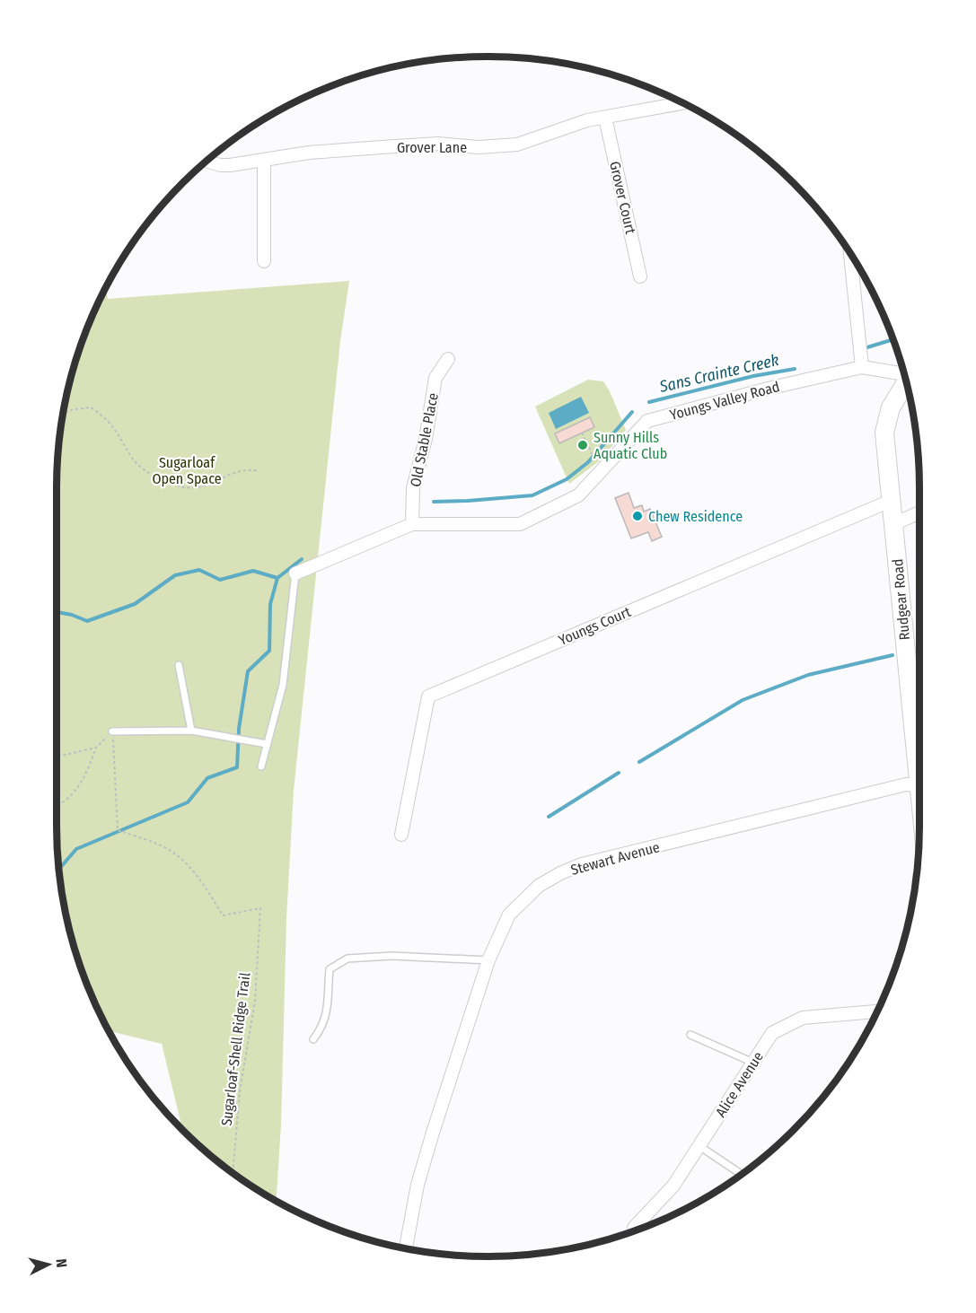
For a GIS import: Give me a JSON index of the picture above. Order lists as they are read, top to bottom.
{
  "streets": {
    "street": [
      "Grover Lane",
      "Grover Court",
      "Youngs Valley Road",
      "Old Stable Place",
      "Rudgear Road",
      "Youngs Court",
      "Stewart Avenue",
      "Alice Avenue"
    ],
    "path": ["Sugarloaf-Shell Ridge Trail"]
  },
  "crossings": [
    ["Grover Lane", "Grover Court"],
    ["Youngs Valley Road", "Old Stable Place"],
    ["Rudgear Road", "Youngs Court"]
  ],
  "water": ["Sans Crainte Creek"],
  "parks": ["Sugarloaf Open Space"],
  "places": ["Sunny Hills Aquatic Club", "Chew Residence"],
  "north": "right"
}
